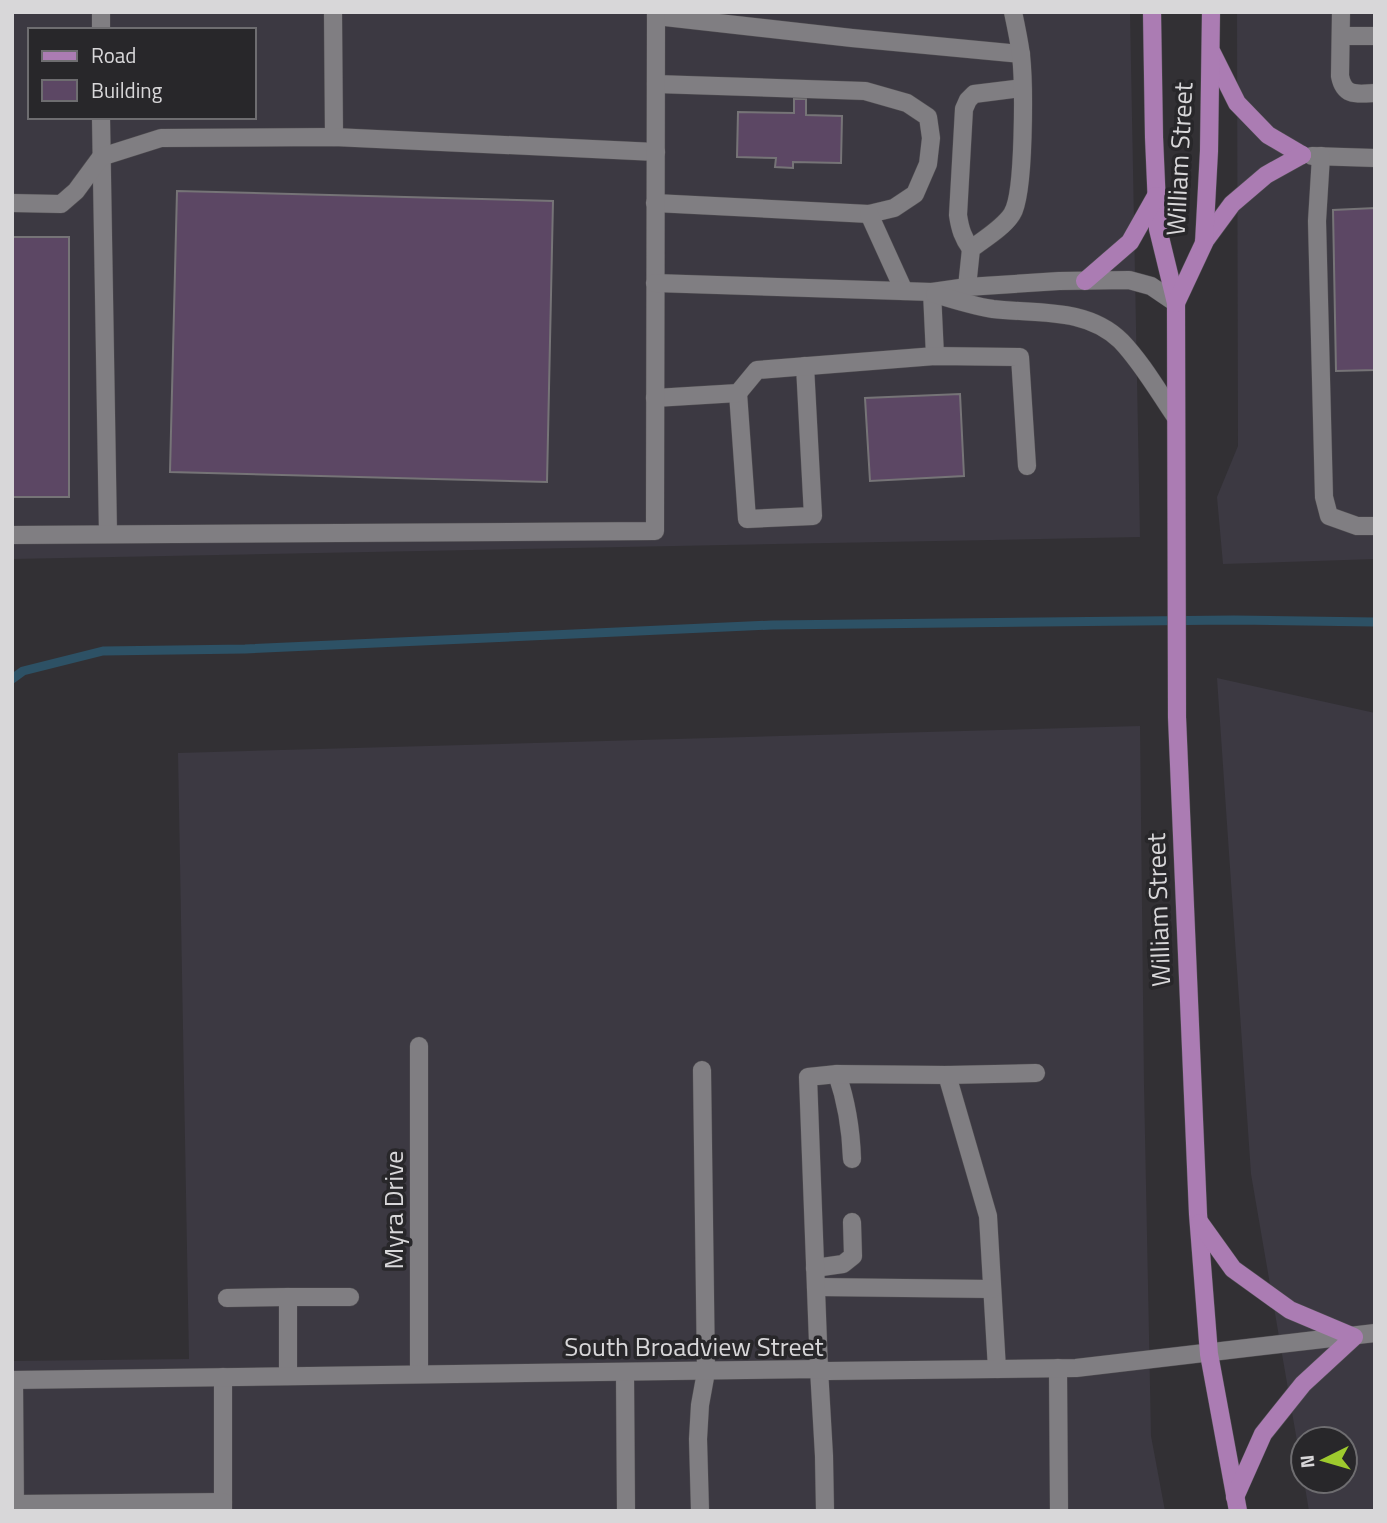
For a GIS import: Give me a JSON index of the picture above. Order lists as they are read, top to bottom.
{
  "streets": {
    "main road": ["William Street"],
    "street": ["Myra Drive", "South Broadview Street"]
  },
  "crossings": [
    ["William Street", "South Broadview Street"],
    ["Myra Drive", "South Broadview Street"]
  ],
  "legend": ["Road", "Building"],
  "north": "left"
}
